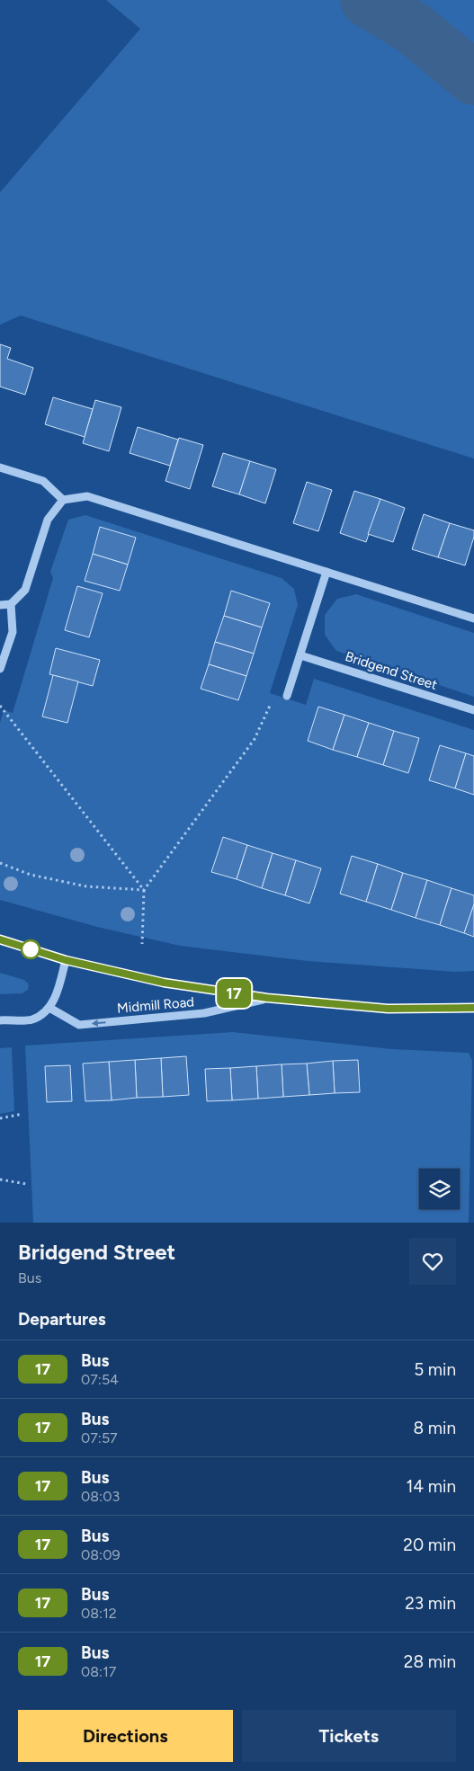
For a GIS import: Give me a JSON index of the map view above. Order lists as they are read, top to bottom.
{
  "streets": {
    "street": ["Bridgend Street", "Midmill Road"]
  },
  "lines": ["bus line 17"],
  "page": {
    "on_map": "17",
    "heading": [
      ["Bridgend Street", "Bus"],
      "Departures"
    ],
    "list": [
      {
        "mark": "17",
        "name": "Bus",
        "note": "07:54",
        "value": "5 min"
      },
      {
        "mark": "17",
        "name": "Bus",
        "note": "07:57",
        "value": "8 min"
      },
      {
        "mark": "17",
        "name": "Bus",
        "note": "08:03",
        "value": "14 min"
      },
      {
        "mark": "17",
        "name": "Bus",
        "note": "08:09",
        "value": "20 min"
      },
      {
        "mark": "17",
        "name": "Bus",
        "note": "08:12",
        "value": "23 min"
      },
      {
        "mark": "17",
        "name": "Bus",
        "note": "08:17",
        "value": "28 min"
      }
    ],
    "buttons": ["Directions", "Tickets"]
  }
}
